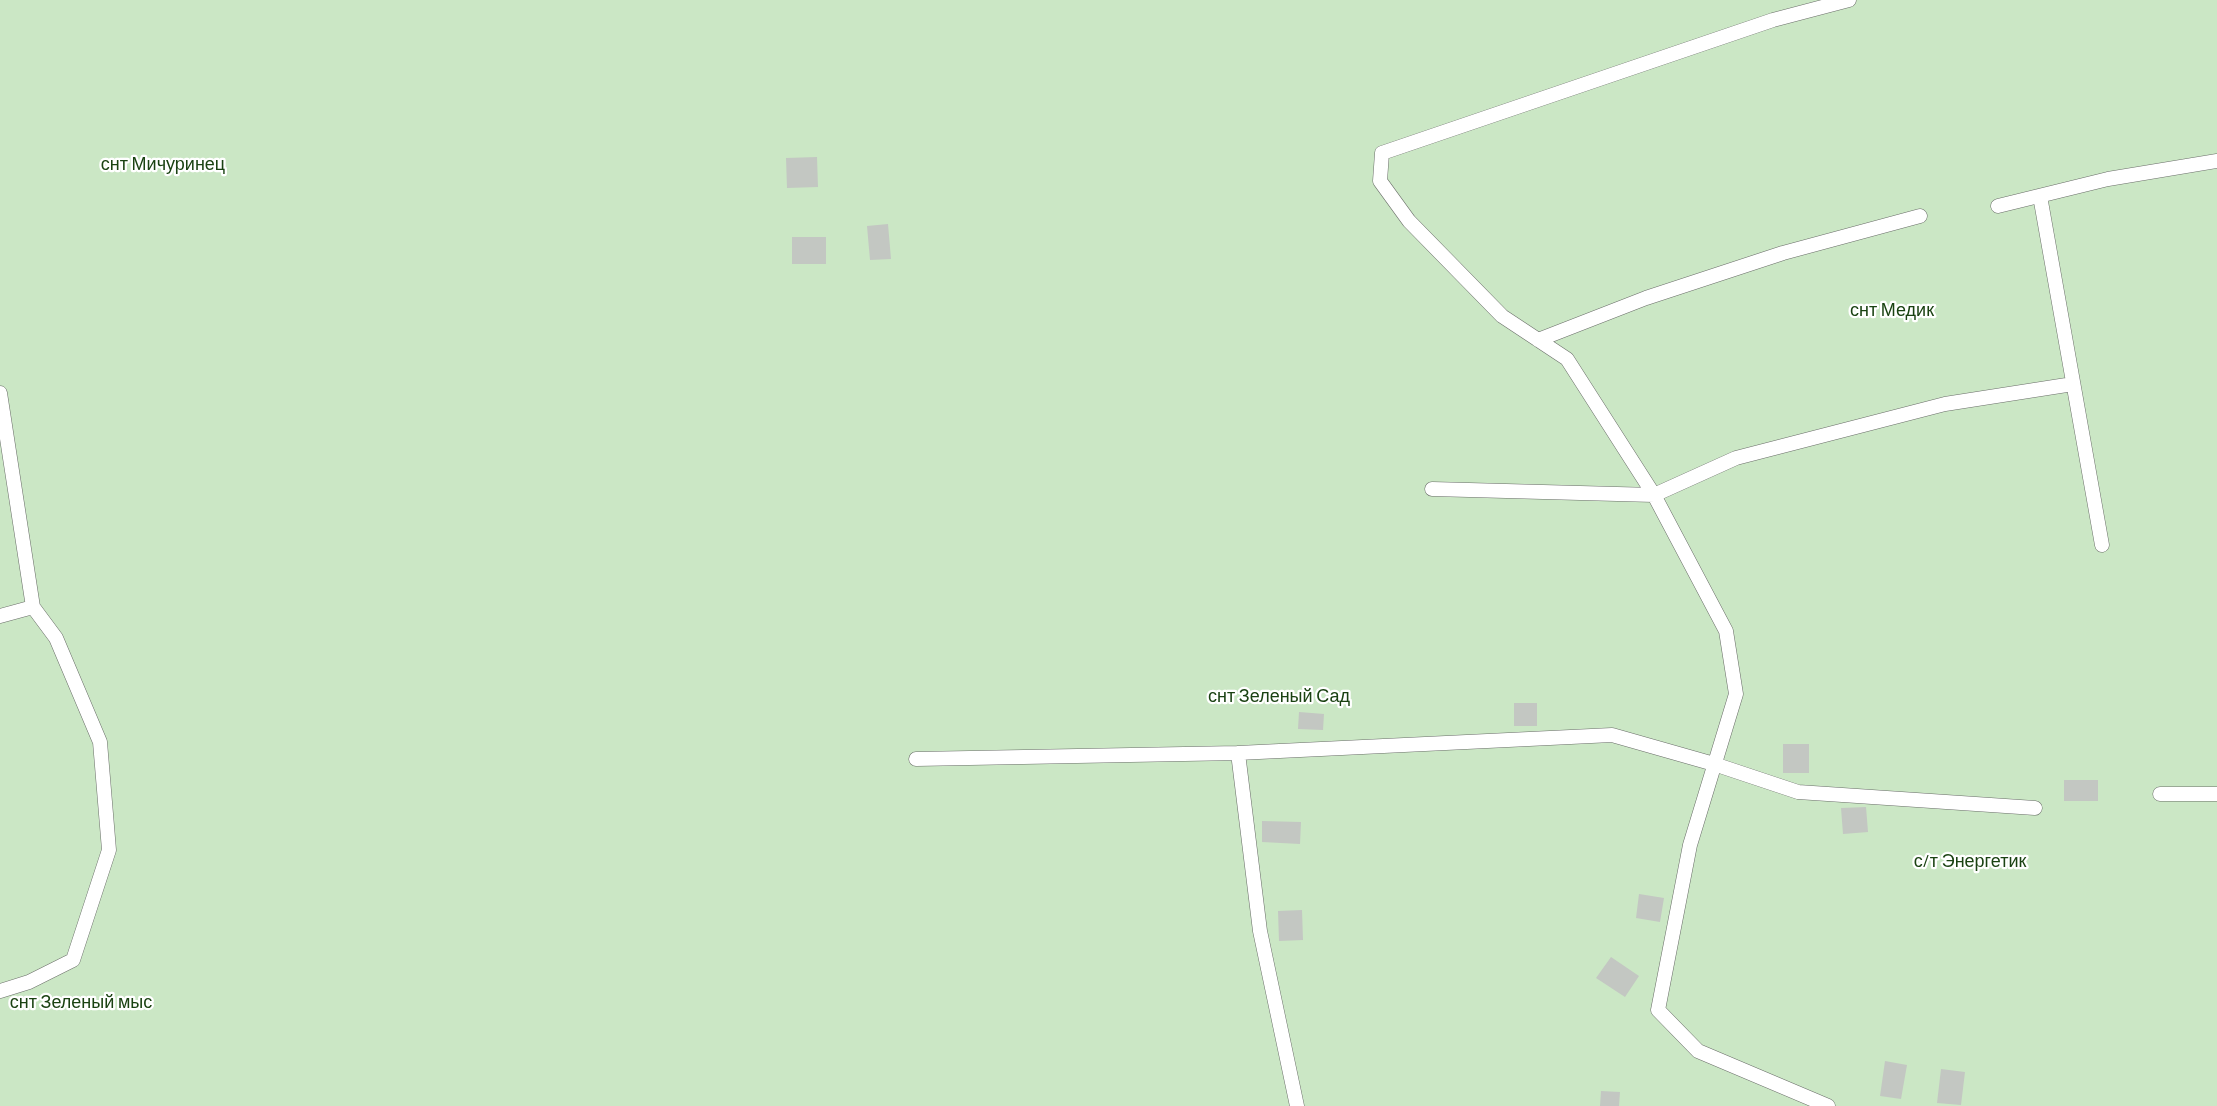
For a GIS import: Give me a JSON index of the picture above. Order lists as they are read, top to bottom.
{
  "parks": [
    "снт Мичуринец",
    "снт Медик",
    "снт Зеленый Сад",
    "с/т Энергетик",
    "снт Зеленый мыс"
  ]
}
